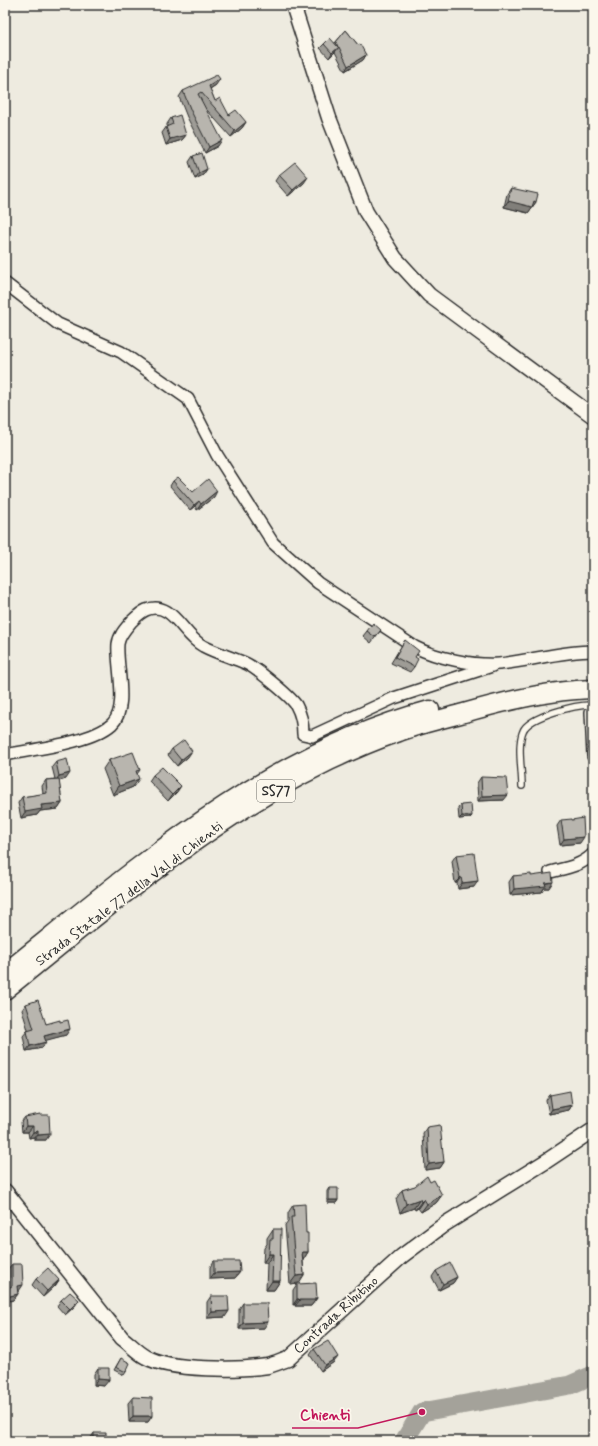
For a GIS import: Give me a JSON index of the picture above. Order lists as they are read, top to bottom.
{
  "streets": {
    "highway": ["SS77", "Strada Statale 77 della Val di Chienti"],
    "street": ["Contrada Ributino"]
  },
  "places": ["Chienti"]
}
